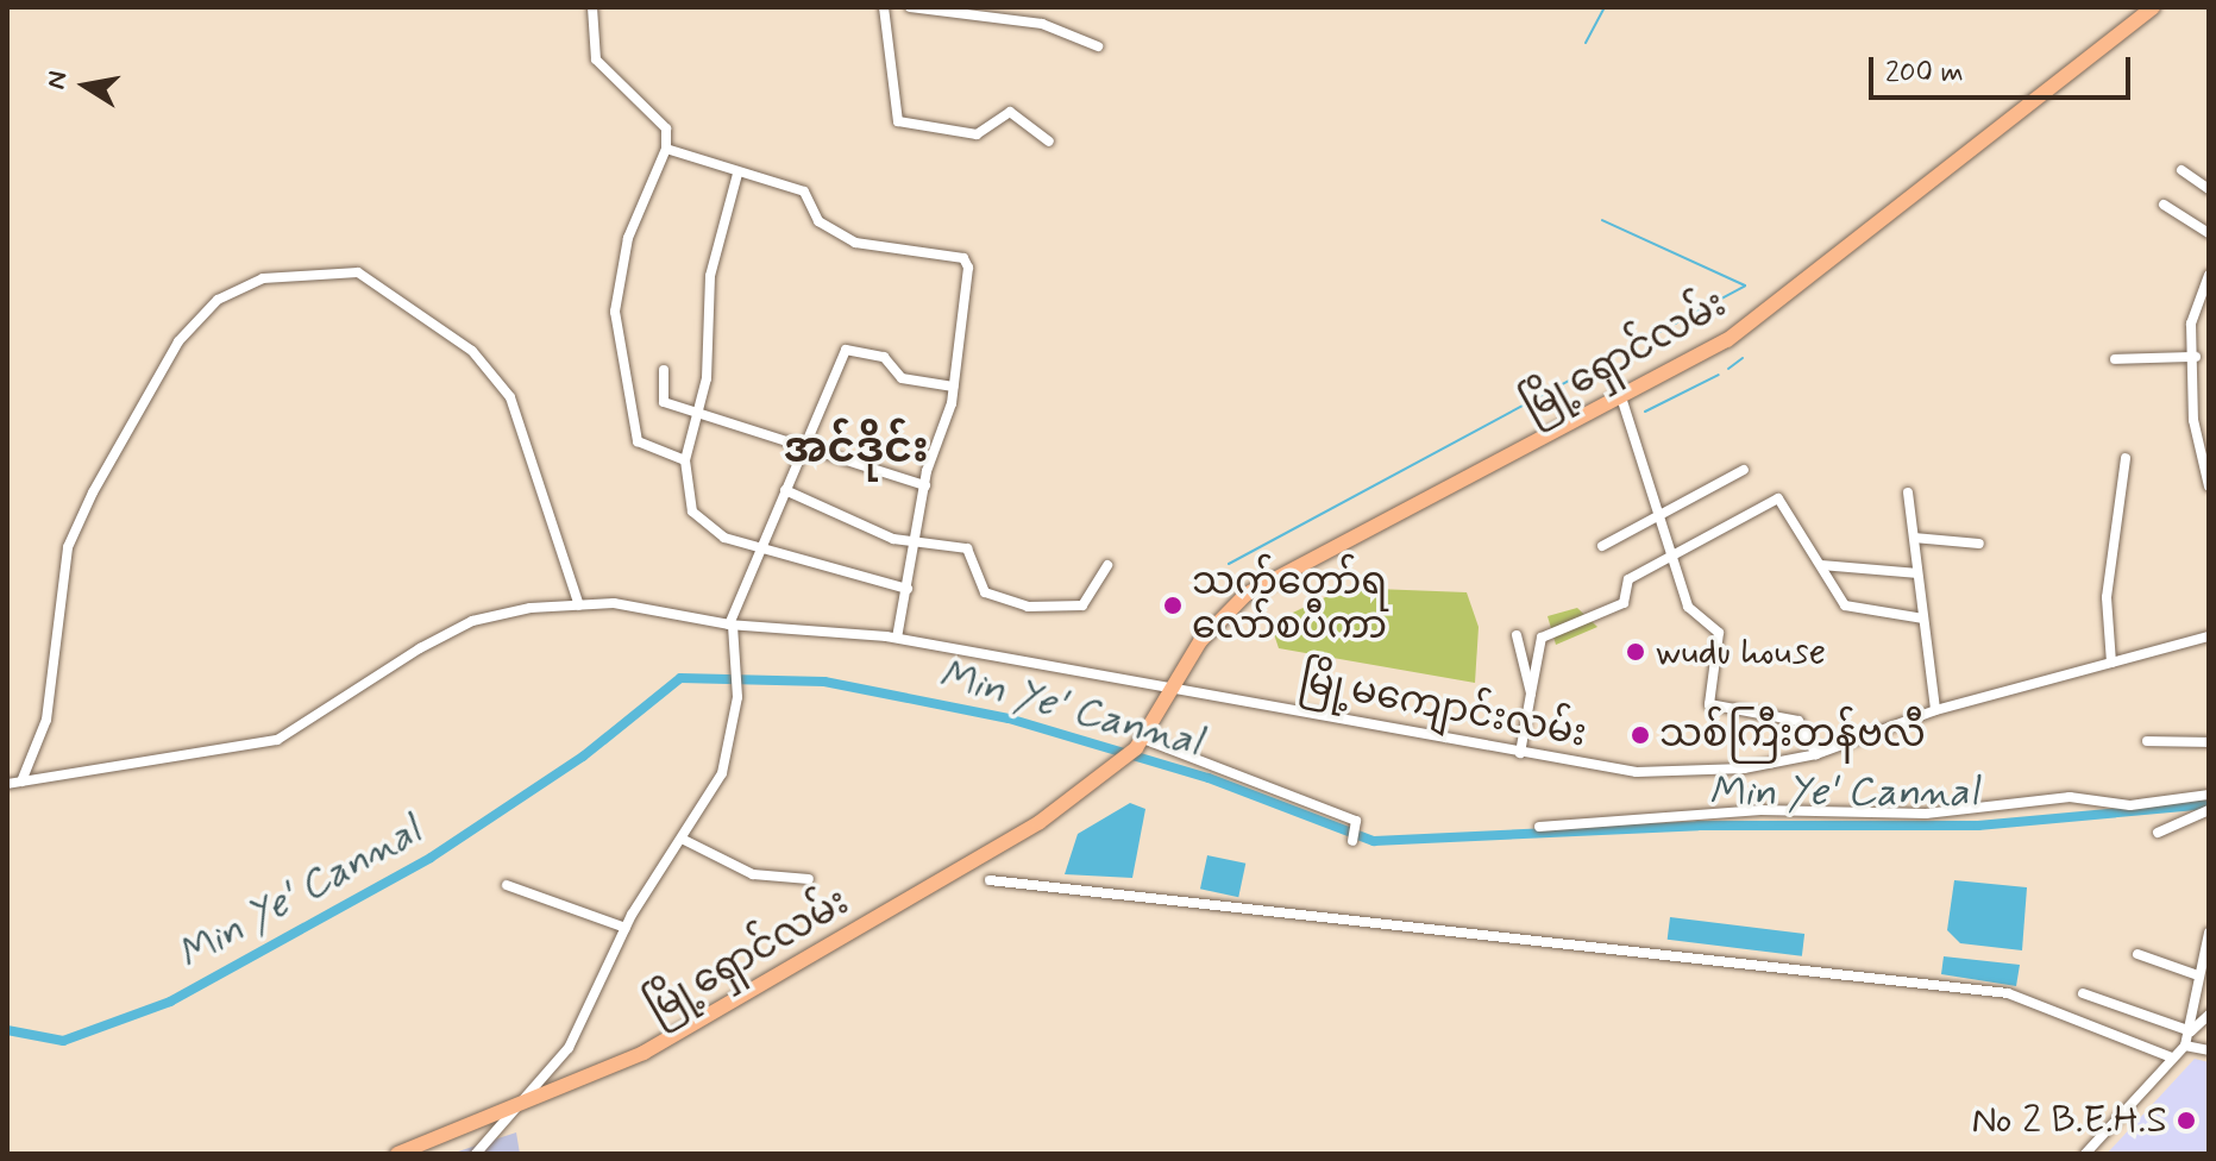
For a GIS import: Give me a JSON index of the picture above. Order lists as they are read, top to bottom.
{
  "streets": {
    "main road": ["မြို့ရှောင်လမ်း"],
    "street": ["မြို့မကျောင်းလမ်း"]
  },
  "crossings": [
    ["မြို့ရှောင်လမ်း", "မြို့မကျောင်းလမ်း"]
  ],
  "districts": ["အင်ဒိုင်း"],
  "water": ["Min Ye' Cannal"],
  "places": [
    "သက်တော်ရ လော်စပီကာ",
    "wudu house",
    "သစ်ကြီးတန်ဗလီ",
    "No 2 B.E.H.S"
  ],
  "scale_bar": "200 m",
  "north": "left"
}
